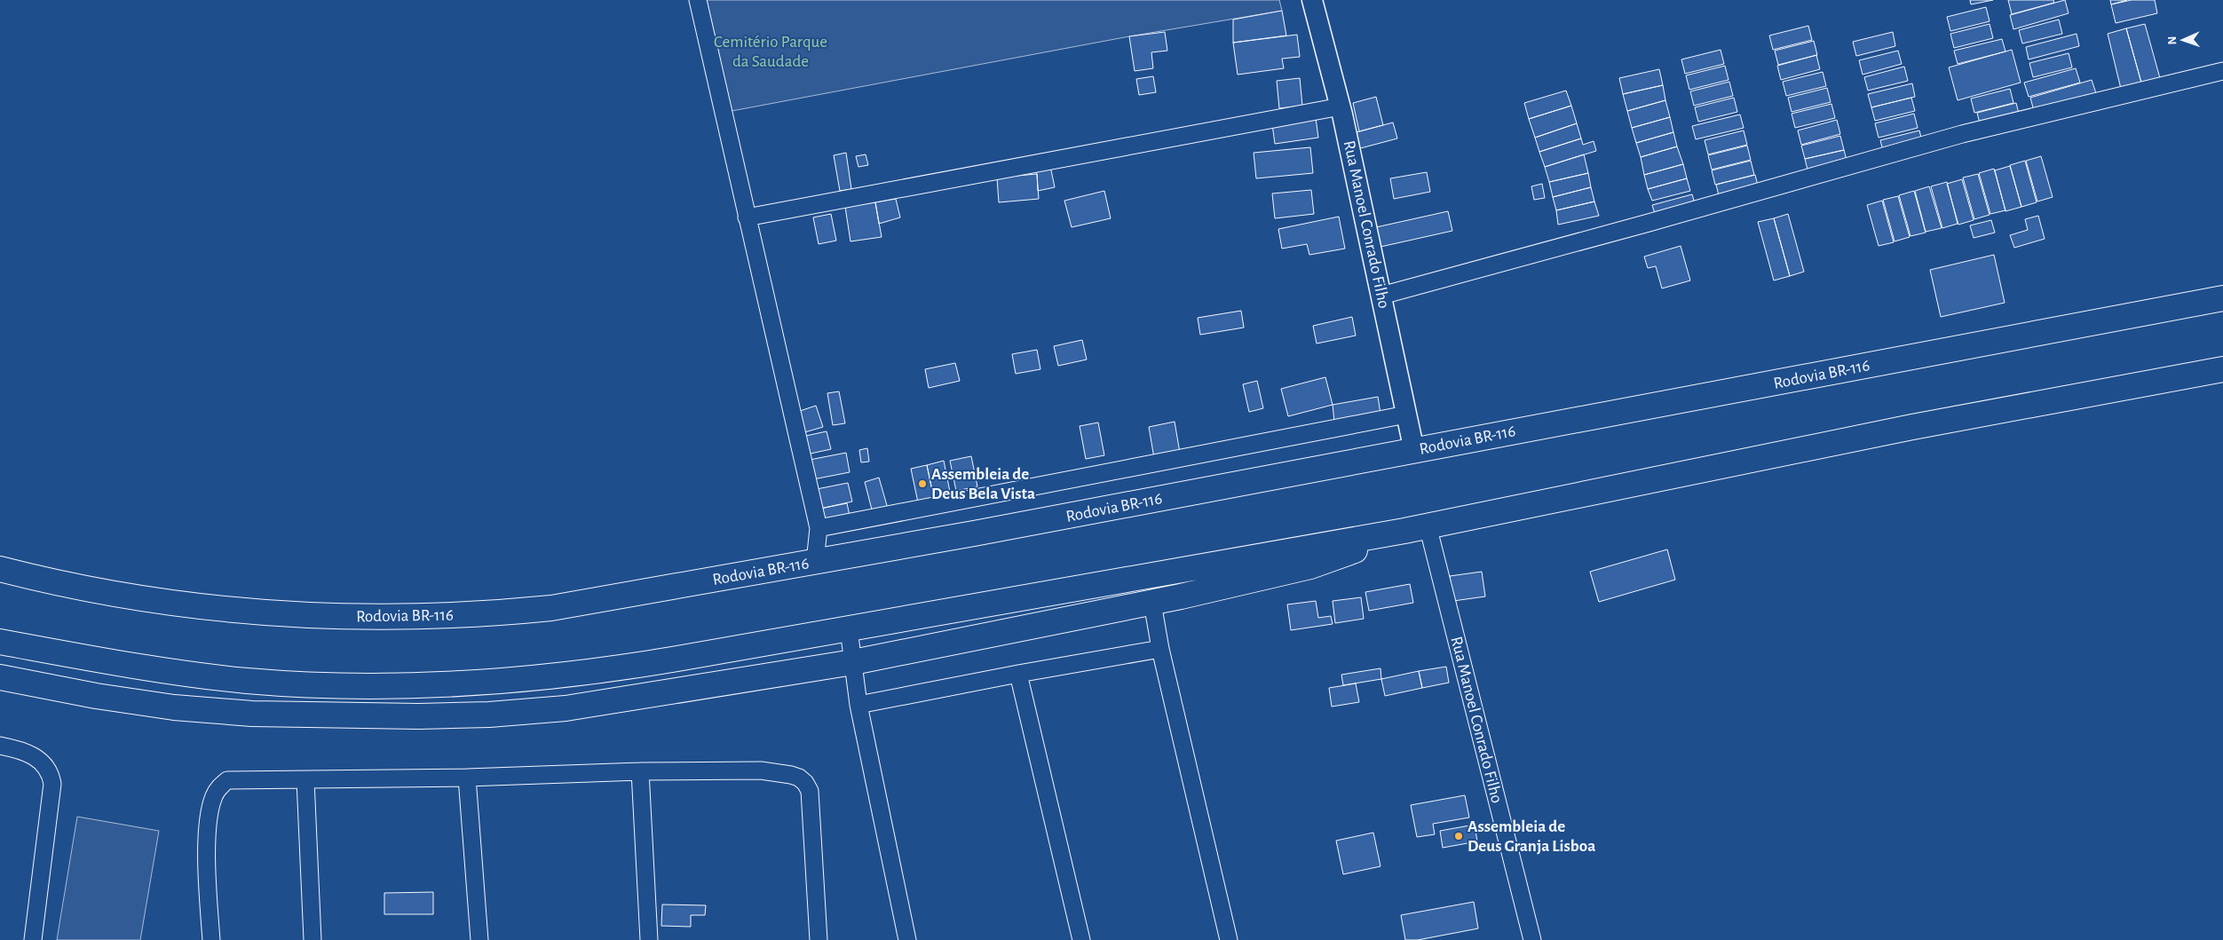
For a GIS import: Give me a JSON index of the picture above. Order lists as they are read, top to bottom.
{
  "streets": {
    "highway": ["Rodovia BR-116"],
    "street": ["Rua Manoel Conrado Filho"]
  },
  "crossings": [
    ["Rua Manoel Conrado Filho", "Rodovia BR-116"]
  ],
  "parks": ["Cemitério Parque da Saudade"],
  "places": ["Assembleia de Deus Bela Vista", "Assembleia de Deus Granja Lisboa"],
  "north": "left"
}
